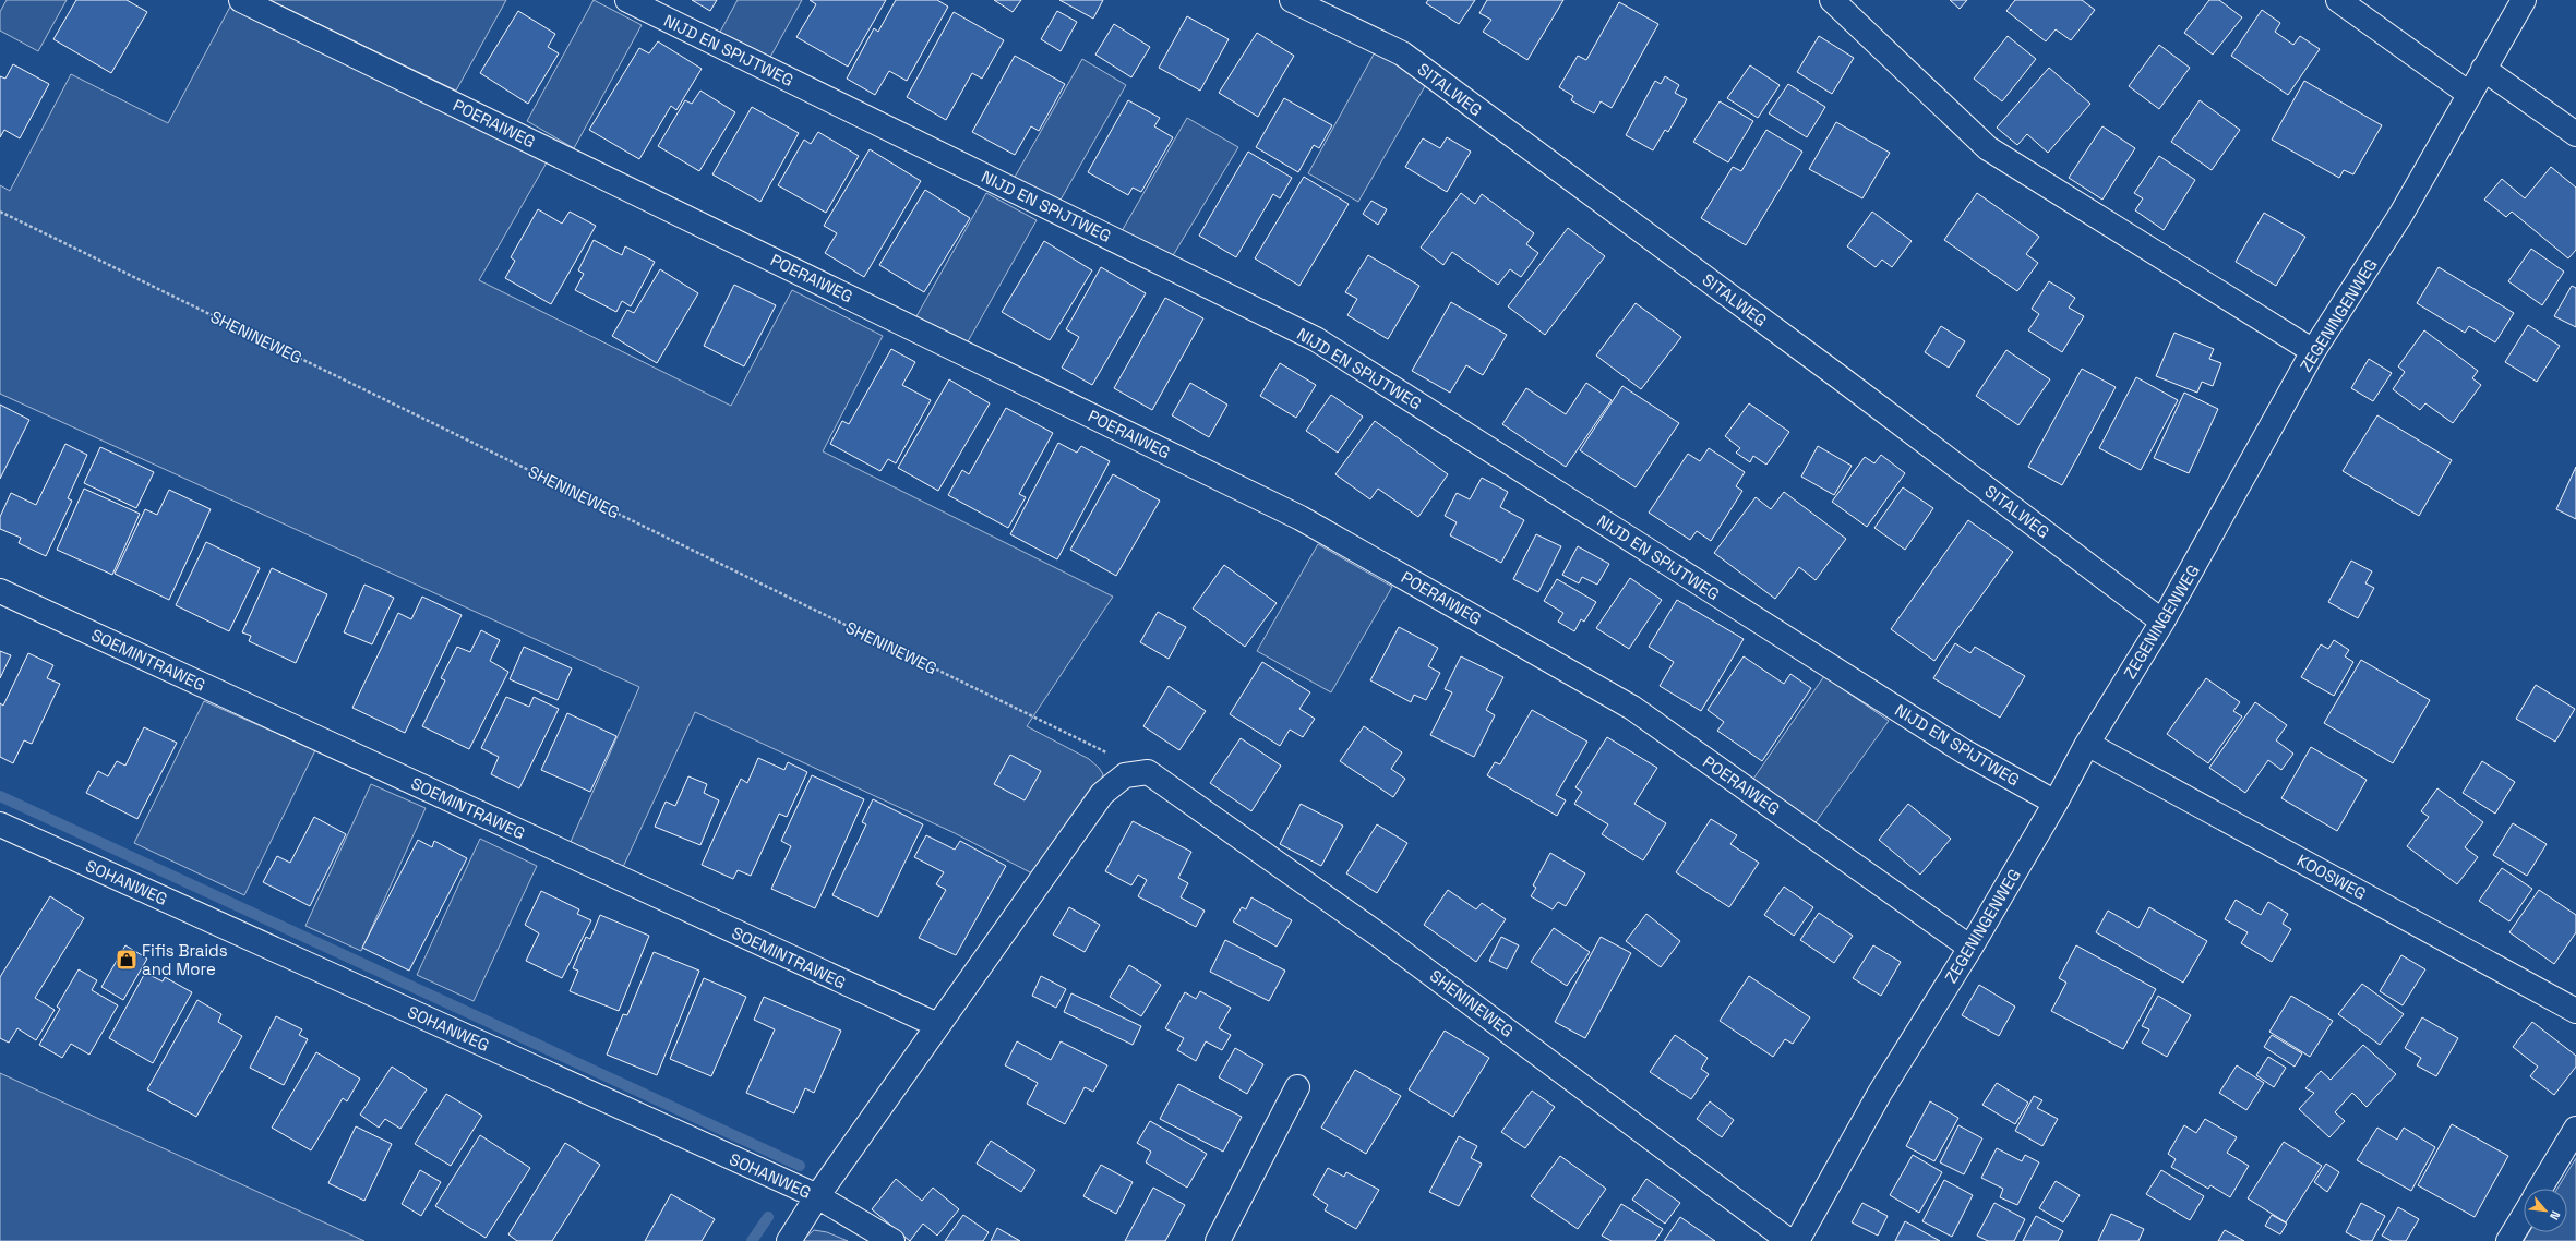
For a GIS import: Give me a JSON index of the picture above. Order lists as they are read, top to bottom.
{
  "streets": {
    "street": [
      "NIJD EN SPIJTWEG",
      "SITALWEG",
      "POERAIWEG",
      "ZEGENINGENWEG",
      "SHENINEWEG",
      "SOEMINTRAWEG",
      "KOOSWEG",
      "SOHANWEG"
    ]
  },
  "crossings": [
    ["NIJD EN SPIJTWEG", "ZEGENINGENWEG"],
    ["SITALWEG", "ZEGENINGENWEG"],
    ["POERAIWEG", "ZEGENINGENWEG"],
    ["ZEGENINGENWEG", "KOOSWEG"]
  ],
  "places": {
    "shop": ["Fifis Braids and More"]
  },
  "north": "bottom right"
}
